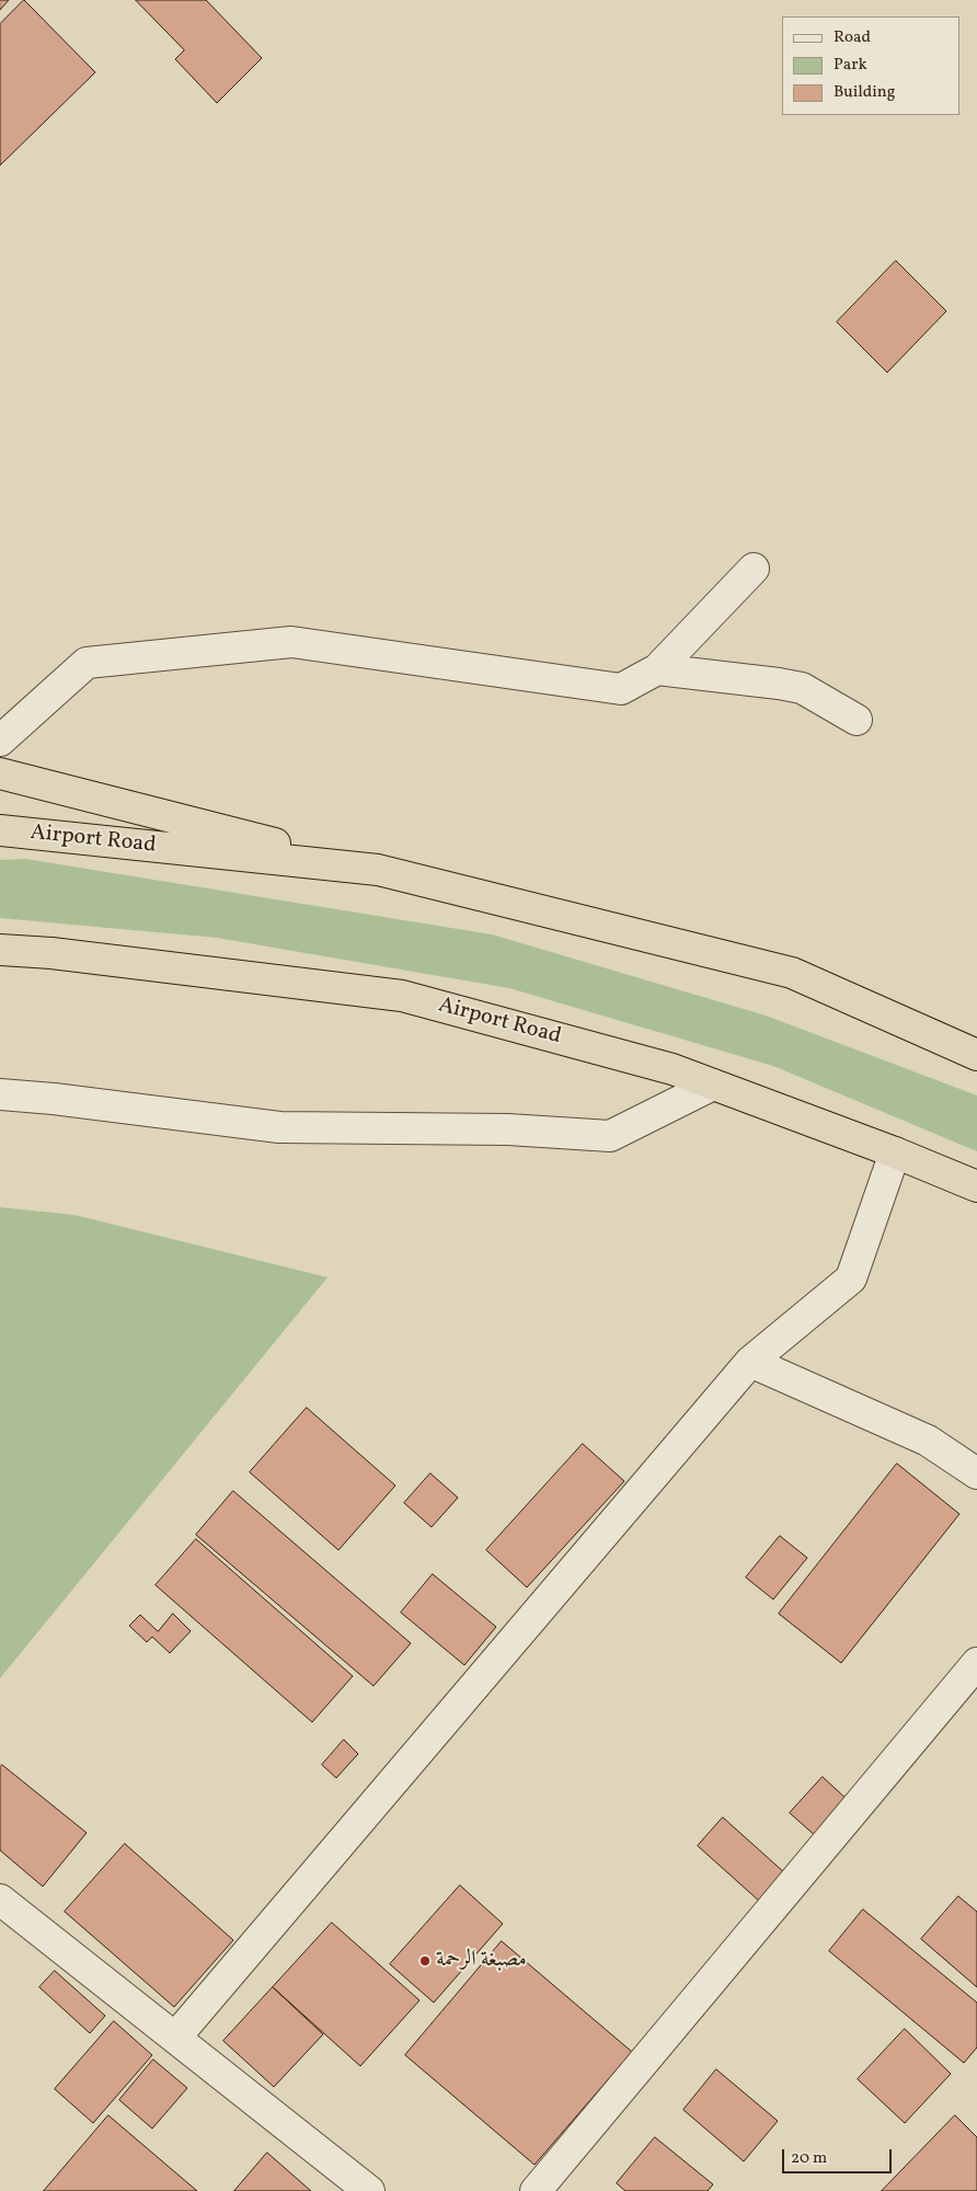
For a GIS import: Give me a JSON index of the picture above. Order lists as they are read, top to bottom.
{
  "streets": {
    "highway": ["Airport Road"]
  },
  "places": ["مصبغة الرحمة"],
  "legend": ["Road", "Park", "Building"],
  "scale_bar": "20 m"
}
